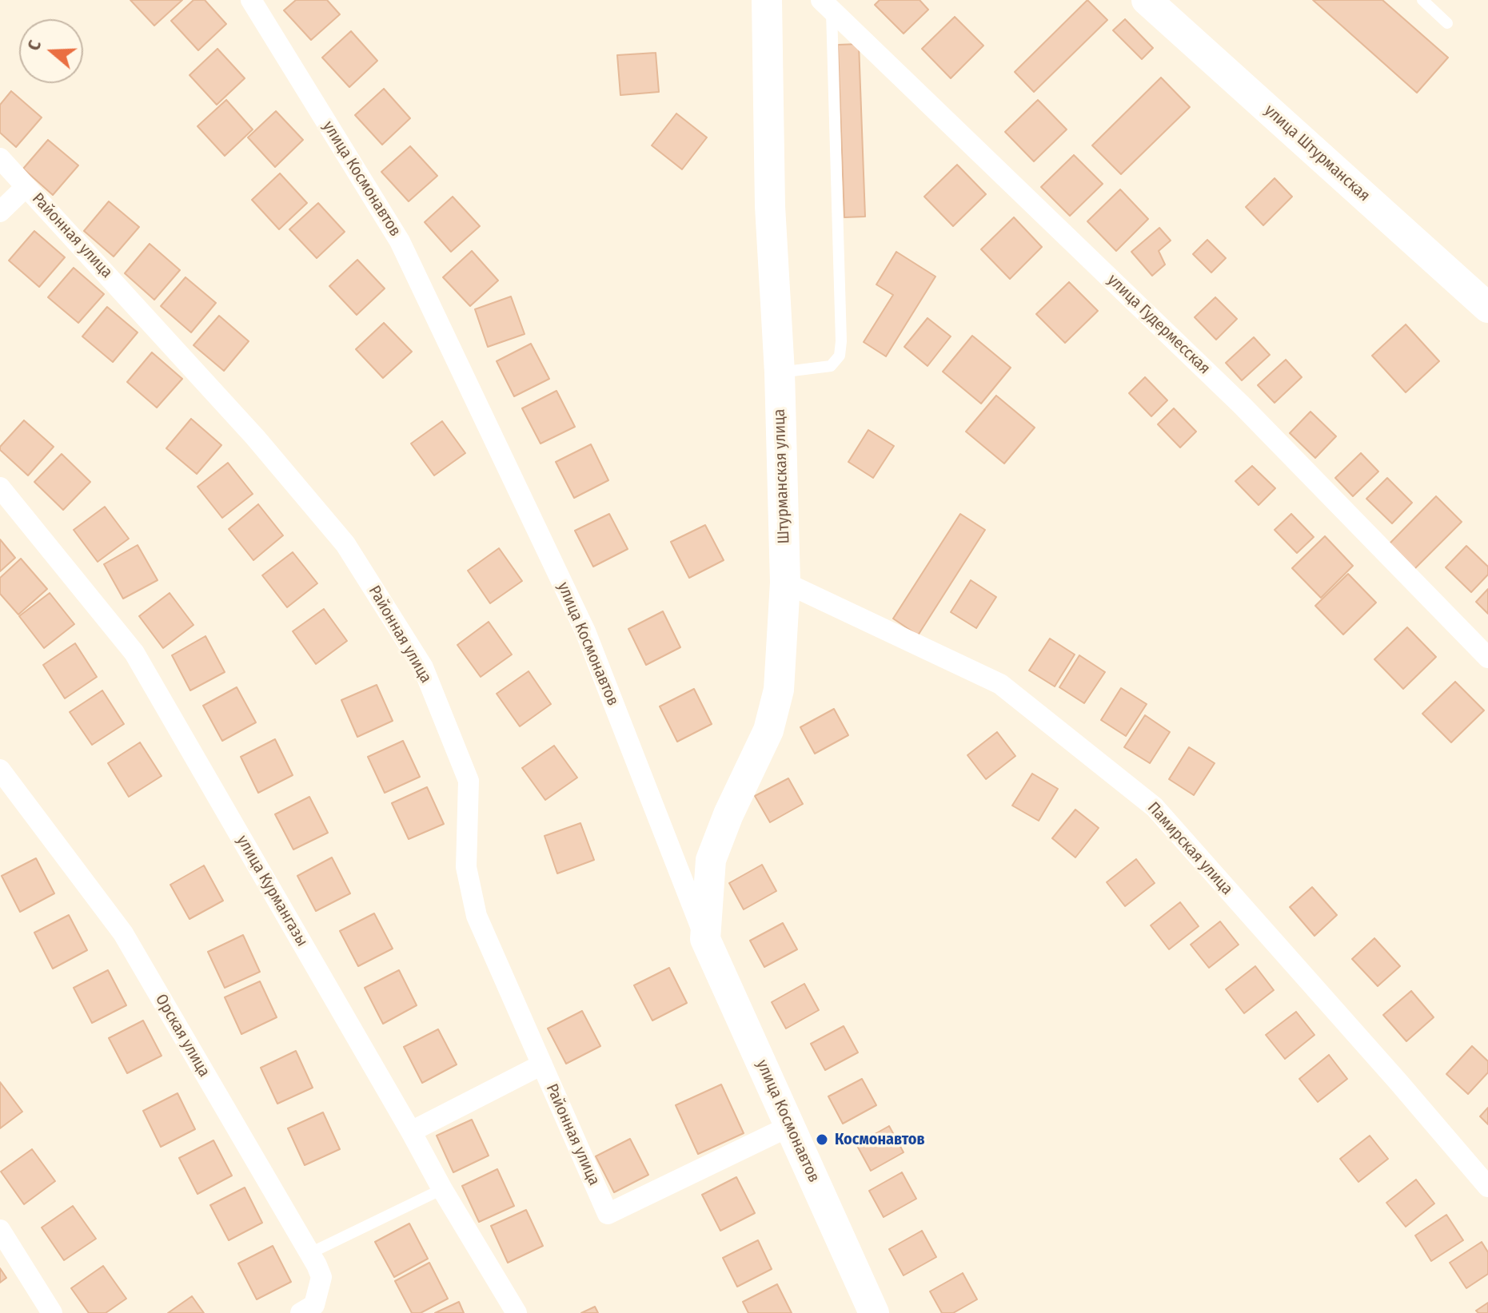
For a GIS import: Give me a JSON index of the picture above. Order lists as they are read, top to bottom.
{
  "streets": {
    "street": [
      "улица Штурманская",
      "улица Космонавтов",
      "Районная улица",
      "улица Гудермесская",
      "Штурманская улица",
      "Памирская улица",
      "улица Курмангазы",
      "Орская улица"
    ]
  },
  "crossings": [
    ["улица Космонавтов", "Районная улица"],
    ["улица Космонавтов", "Штурманская улица"],
    ["Штурманская улица", "Памирская улица"]
  ],
  "places": ["Космонавтов"],
  "north": "left"
}
